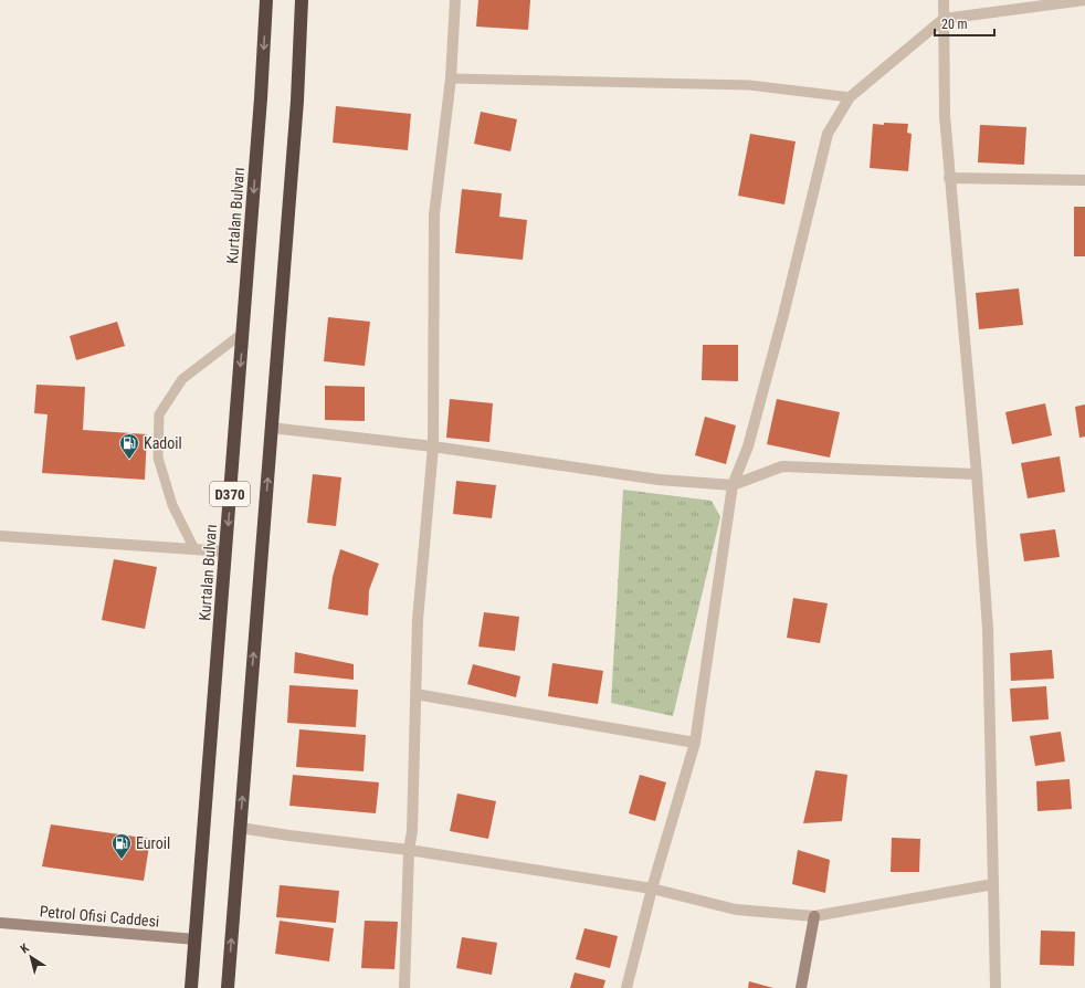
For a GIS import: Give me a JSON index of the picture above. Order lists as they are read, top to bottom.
{
  "streets": {
    "highway": ["Kurtalan Bulvarı", "D370"],
    "street": ["Petrol Ofisi Caddesi"]
  },
  "crossings": [
    ["Kurtalan Bulvarı", "Petrol Ofisi Caddesi"]
  ],
  "places": {
    "fuel station": ["Kadoil", "Euroil"]
  },
  "scale_bar": "20 m",
  "north": "top left"
}
